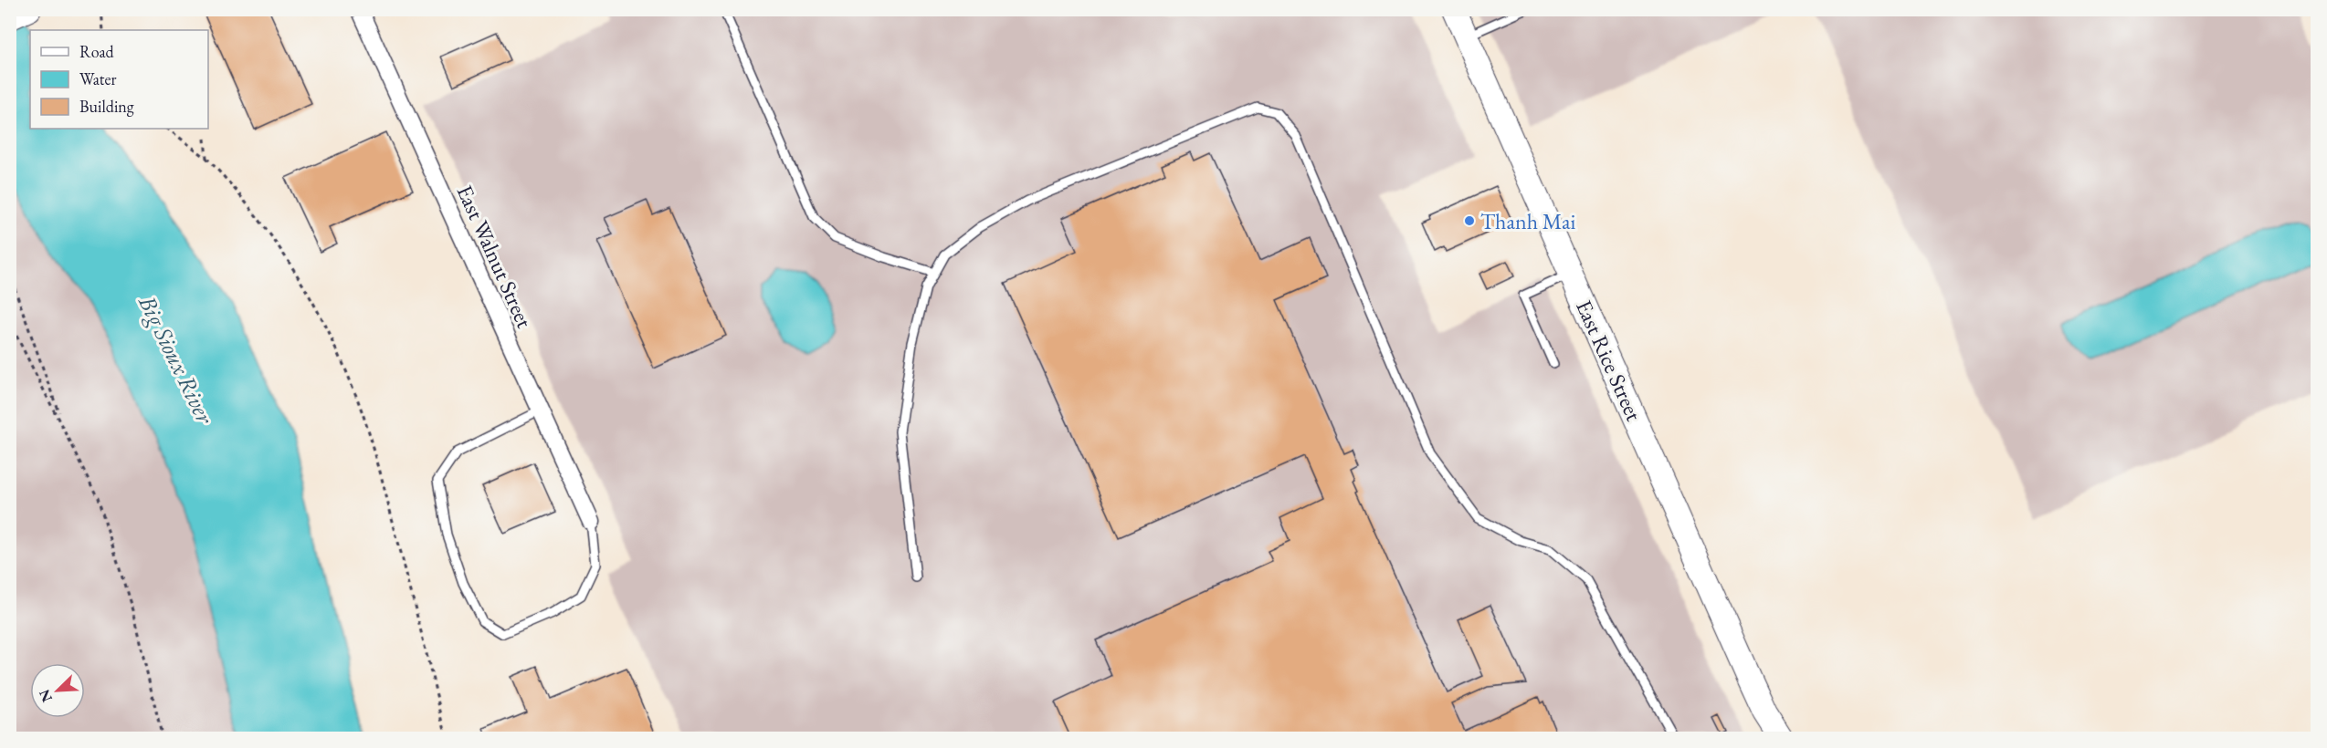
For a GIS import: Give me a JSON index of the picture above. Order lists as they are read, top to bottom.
{
  "streets": {
    "street": ["East Walnut Street", "East Rice Street"]
  },
  "water": ["Big Sioux River"],
  "places": ["Thanh Mai"],
  "legend": ["Road", "Water", "Building"],
  "north": "bottom left"
}
